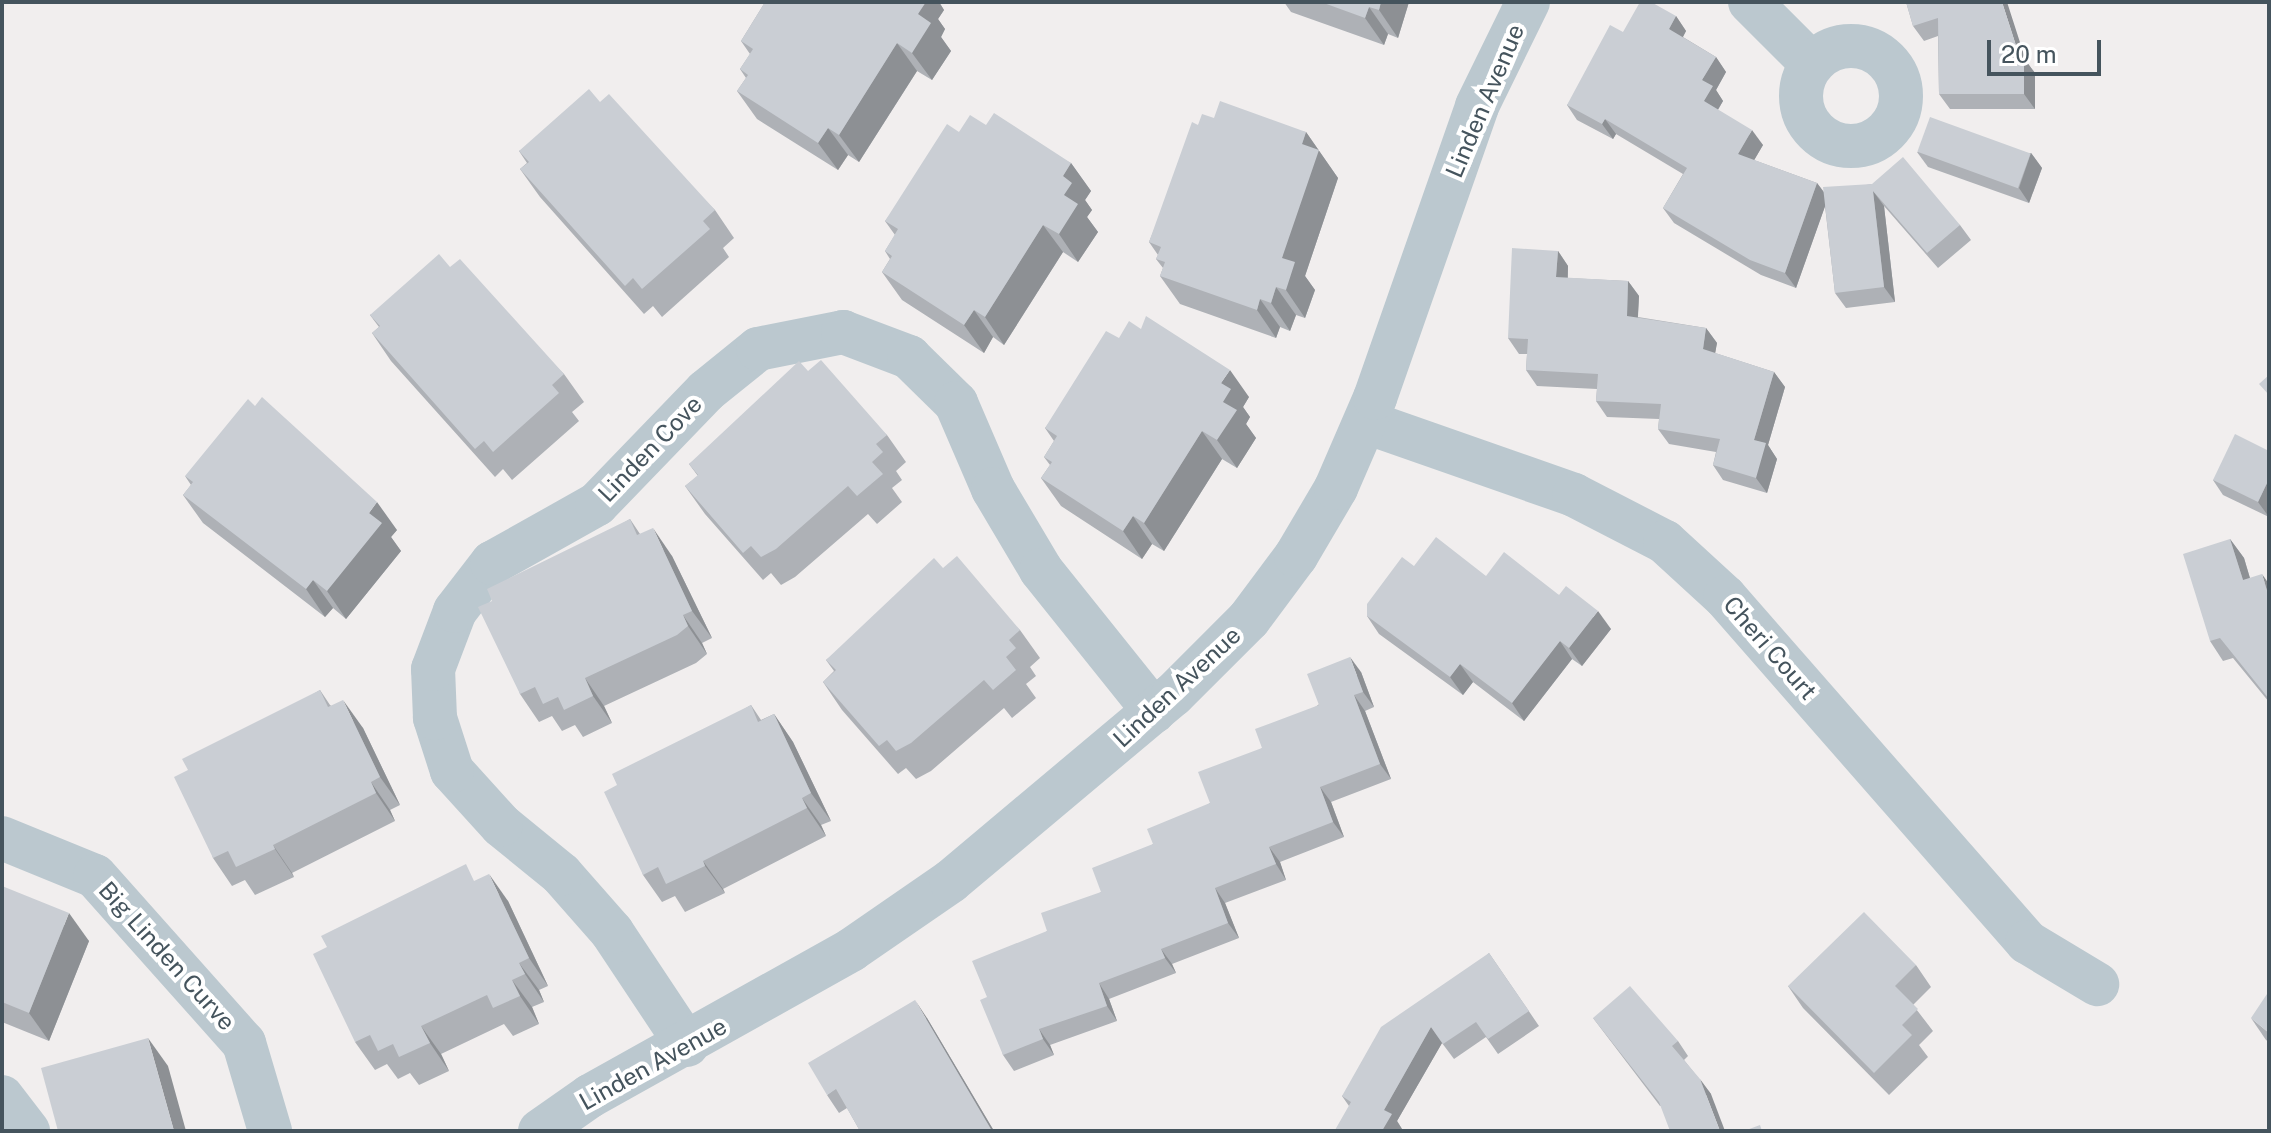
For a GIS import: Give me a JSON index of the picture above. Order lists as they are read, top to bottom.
{
  "streets": {
    "street": [
      "Linden Avenue",
      "Linden Cove",
      "Cheri Court",
      "Big Linden Curve"
    ]
  },
  "crossings": [
    ["Linden Avenue", "Linden Cove"],
    ["Linden Avenue", "Cheri Court"]
  ],
  "scale_bar": "20 m"
}
